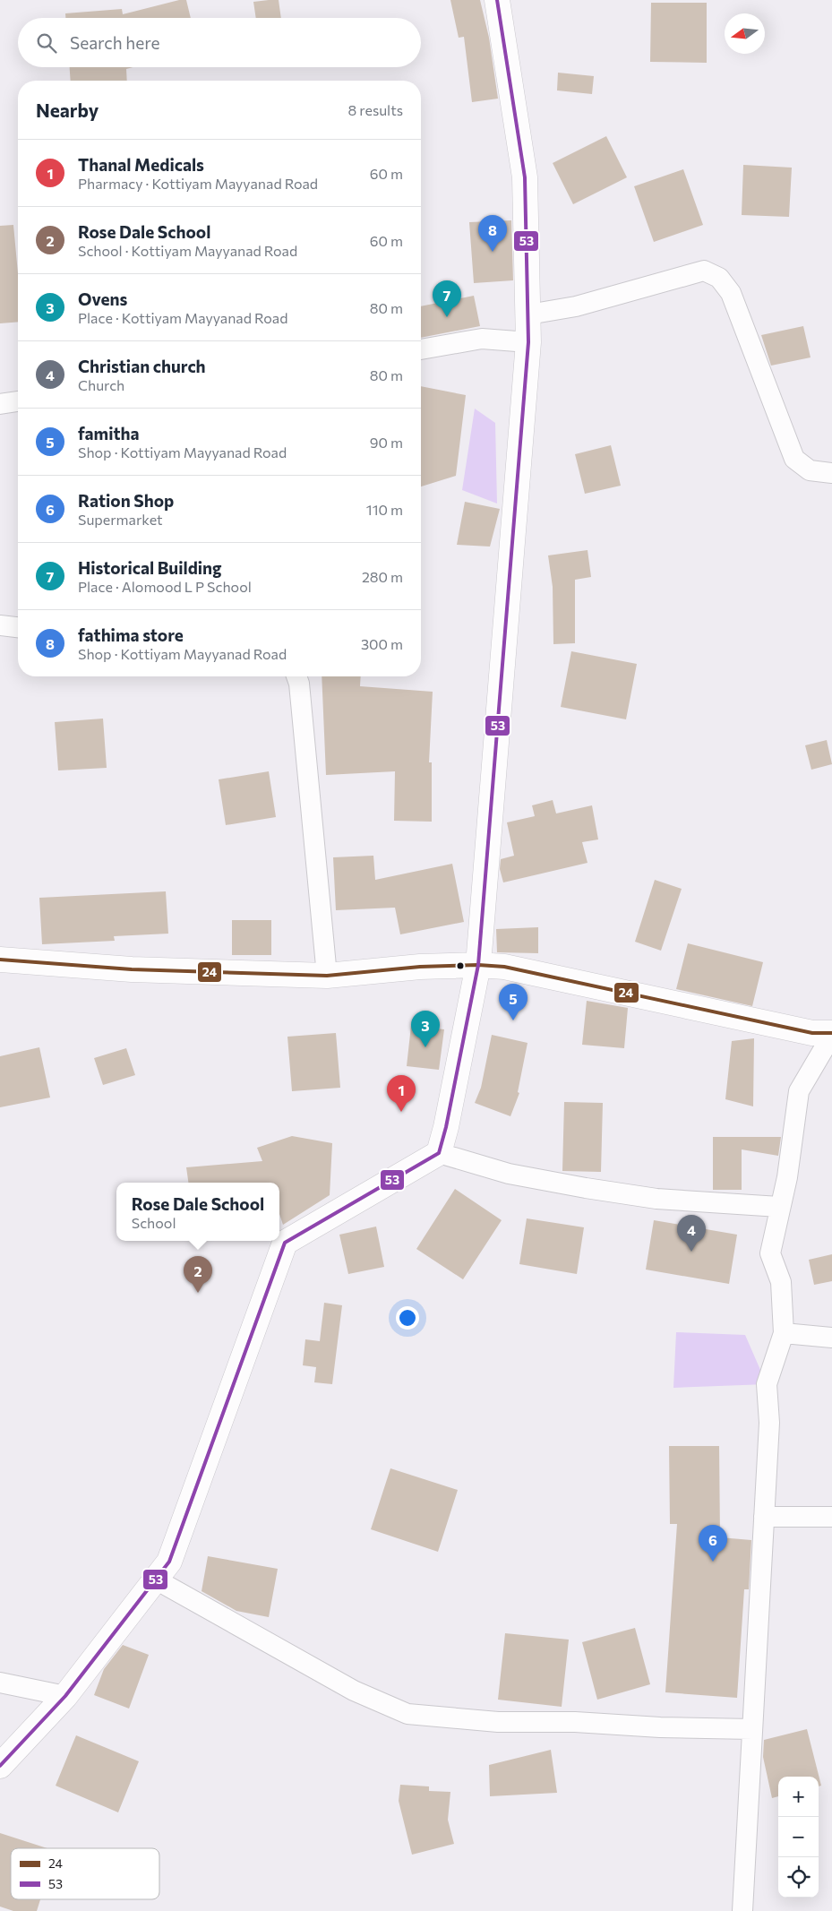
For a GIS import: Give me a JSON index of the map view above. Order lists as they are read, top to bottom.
{
  "lines": ["transit line 53", "transit line 24"],
  "legend": ["24", "53"],
  "north": "left",
  "page": {
    "search": "Search here",
    "heading": ["Nearby", "8 results"],
    "list": [
      {
        "mark": "1",
        "name": "Thanal Medicals",
        "note": "Pharmacy · Kottiyam Mayyanad Road",
        "value": "60 m"
      },
      {
        "mark": "2",
        "name": "Rose Dale School",
        "note": "School · Kottiyam Mayyanad Road",
        "value": "60 m"
      },
      {
        "mark": "3",
        "name": "Ovens",
        "note": "Place · Kottiyam Mayyanad Road",
        "value": "80 m"
      },
      {
        "mark": "4",
        "name": "Christian church",
        "note": "Church",
        "value": "80 m"
      },
      {
        "mark": "5",
        "name": "famitha",
        "note": "Shop · Kottiyam Mayyanad Road",
        "value": "90 m"
      },
      {
        "mark": "6",
        "name": "Ration Shop",
        "note": "Supermarket",
        "value": "110 m"
      },
      {
        "mark": "7",
        "name": "Historical Building",
        "note": "Place · Alomood L P School",
        "value": "280 m"
      },
      {
        "mark": "8",
        "name": "fathima store",
        "note": "Shop · Kottiyam Mayyanad Road",
        "value": "300 m"
      }
    ],
    "pins": [
      "8",
      "7",
      "5",
      "3",
      "1",
      "4",
      "2",
      "6"
    ],
    "popup": ["Rose Dale School", "School"],
    "map_buttons": ["+", "−"]
  }
}
